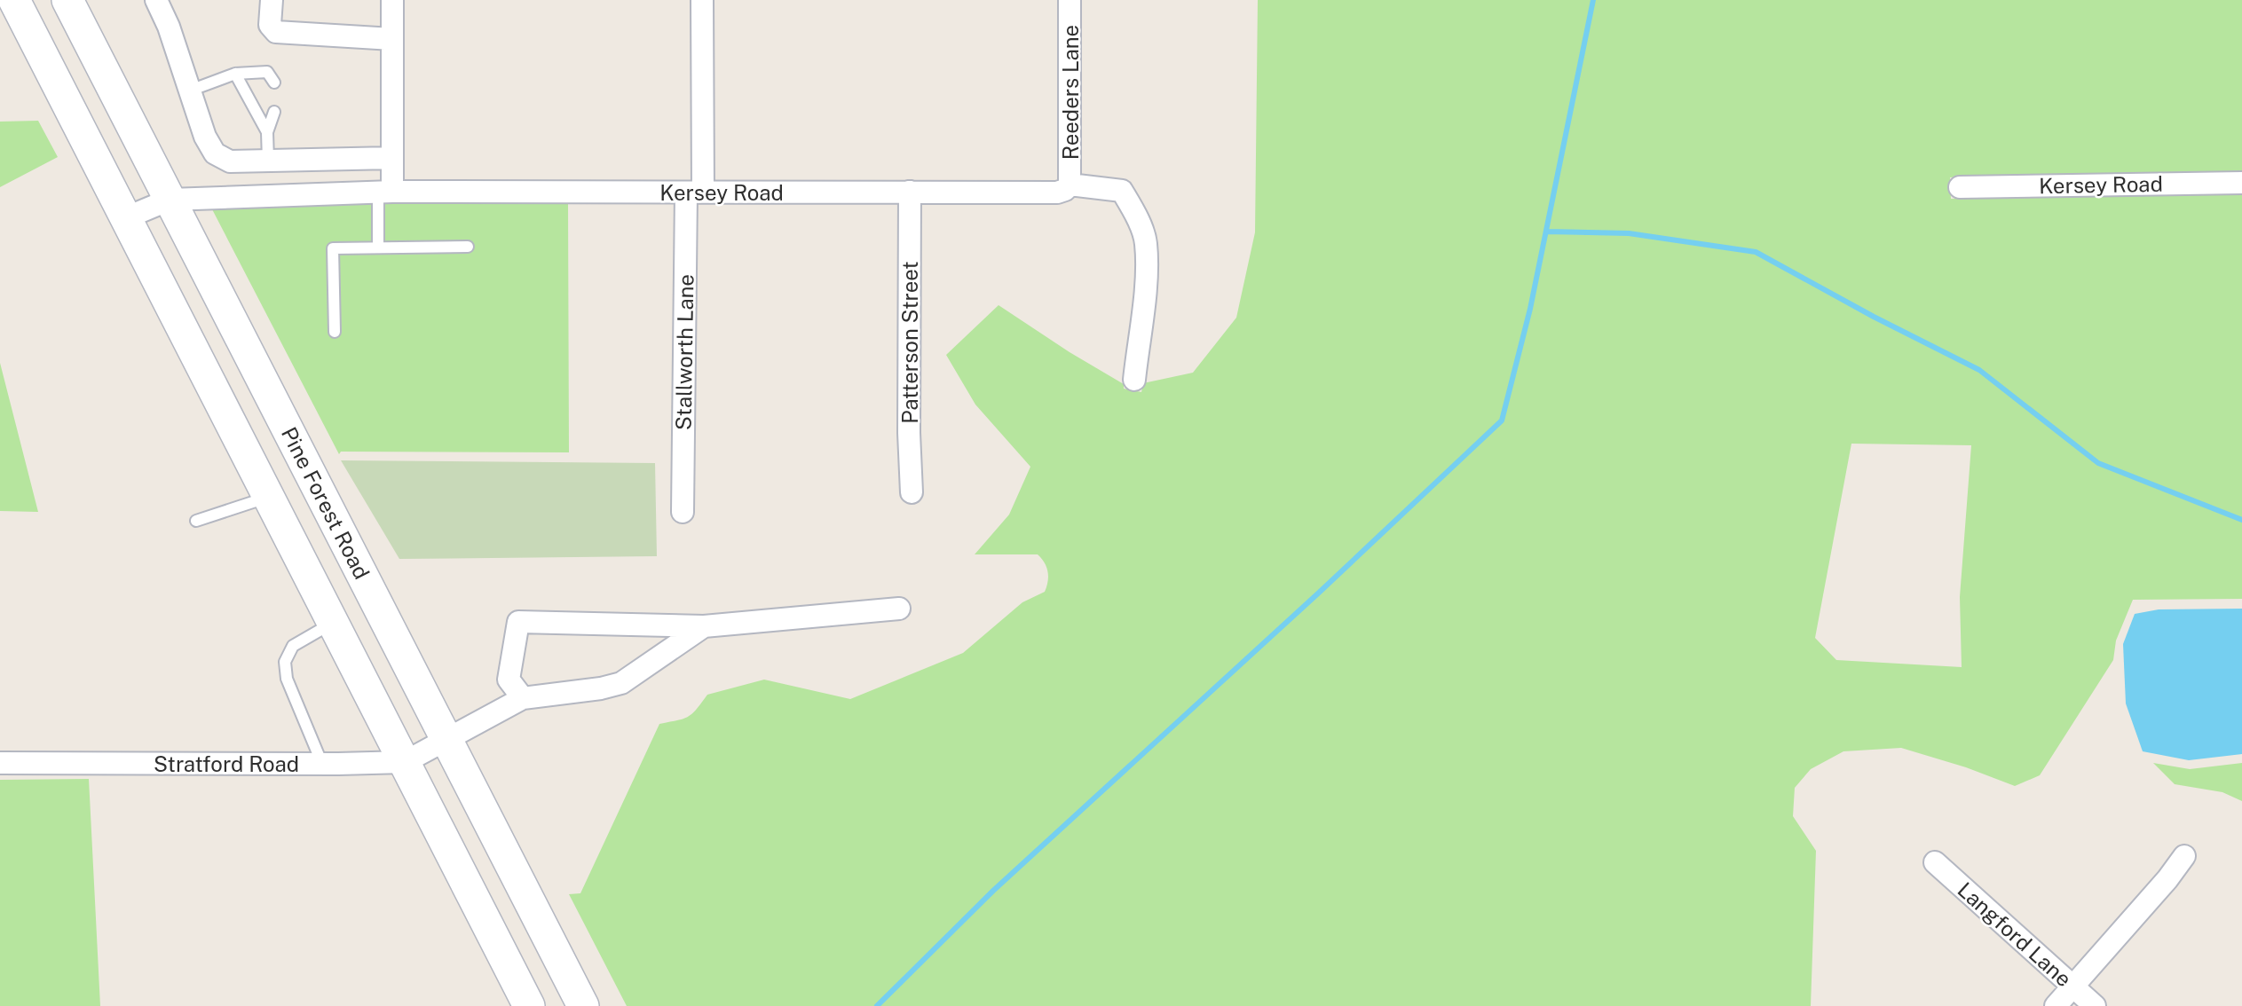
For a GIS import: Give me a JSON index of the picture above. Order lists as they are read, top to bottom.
{
  "streets": {
    "main road": ["Pine Forest Road"],
    "street": [
      "Reeders Lane",
      "Kersey Road",
      "Patterson Street",
      "Stallworth Lane",
      "Stratford Road",
      "Langford Lane"
    ]
  },
  "crossings": [
    ["Reeders Lane", "Kersey Road"],
    ["Kersey Road", "Patterson Street"],
    ["Kersey Road", "Stallworth Lane"],
    ["Kersey Road", "Pine Forest Road"],
    ["Pine Forest Road", "Stratford Road"]
  ]
}
